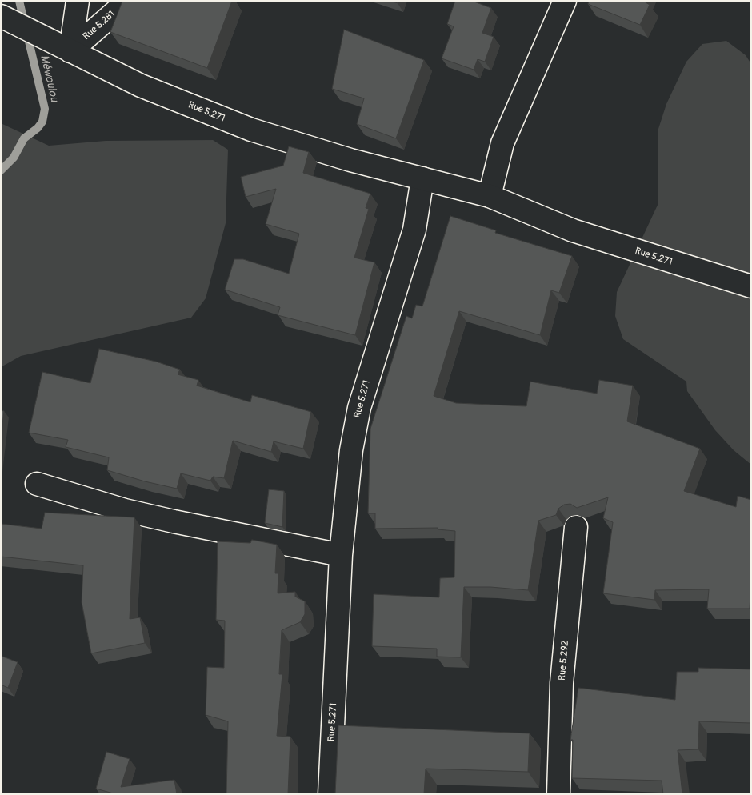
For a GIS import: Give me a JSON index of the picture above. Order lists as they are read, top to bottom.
{
  "streets": {
    "street": ["Rue 5.281", "Rue 5.271", "Rue 5.292"]
  },
  "crossings": [
    ["Rue 5.281", "Rue 5.271"]
  ],
  "water": ["Méwoulou"]
}
